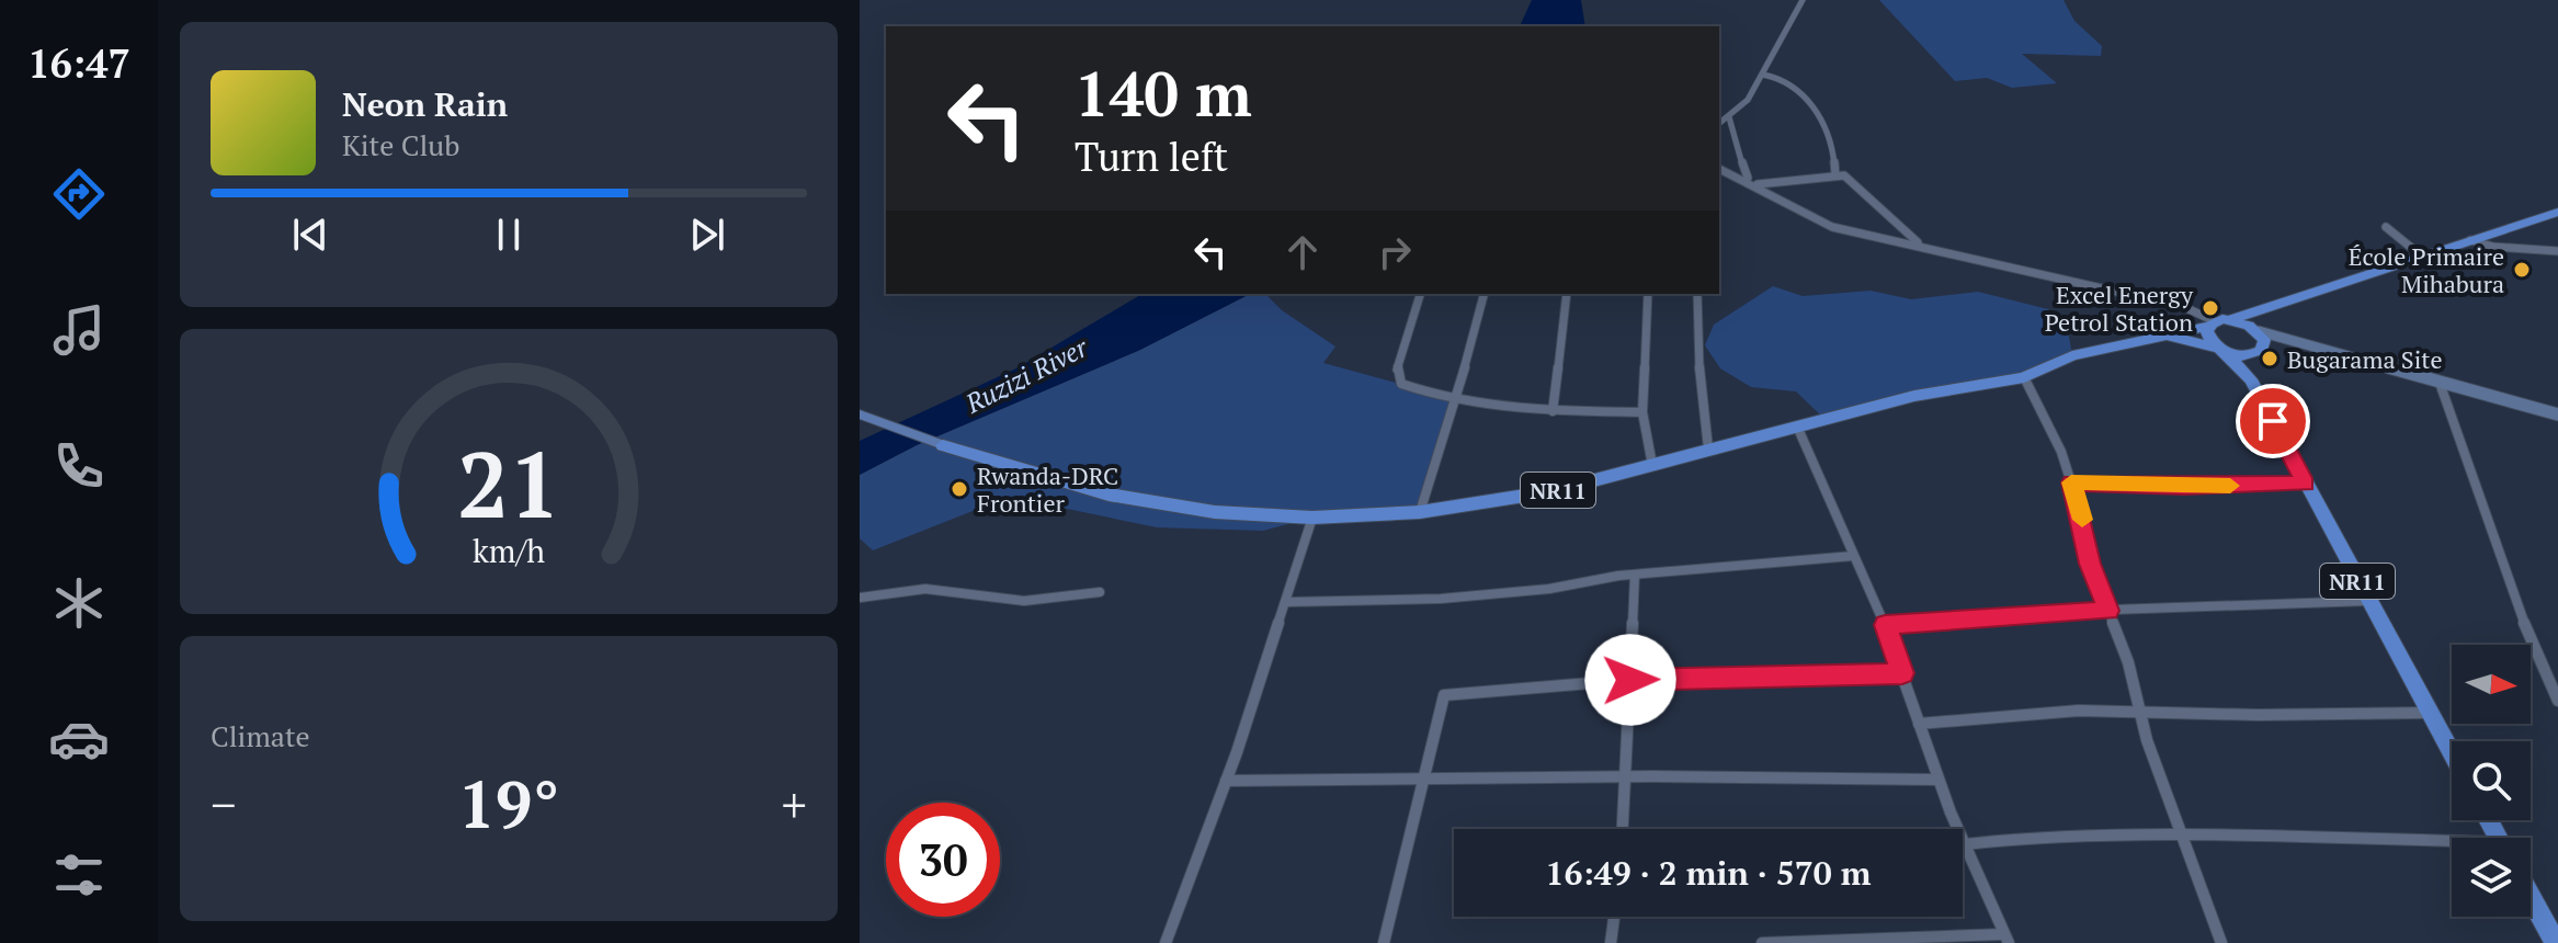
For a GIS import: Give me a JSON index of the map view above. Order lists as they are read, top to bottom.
{
  "streets": {
    "highway": ["NR11"]
  },
  "water": ["Ruzizi River"],
  "places": [
    "École Primaire Mihabura",
    "Excel Energy Petrol Station",
    "Bugarama Site",
    "Rwanda-DRC Frontier"
  ],
  "north": "right",
  "page": {
    "tabs": "16:47",
    "turn": ["140 m", "Turn left"],
    "song": ["Neon Rain", "Kite Club"],
    "tile": "Climate",
    "heat": ["−", "19°", "+"],
    "limit": "30",
    "trip": "16:49 · 2 min · 570 m",
    "gauge": ["21", "km/h"]
  }
}
